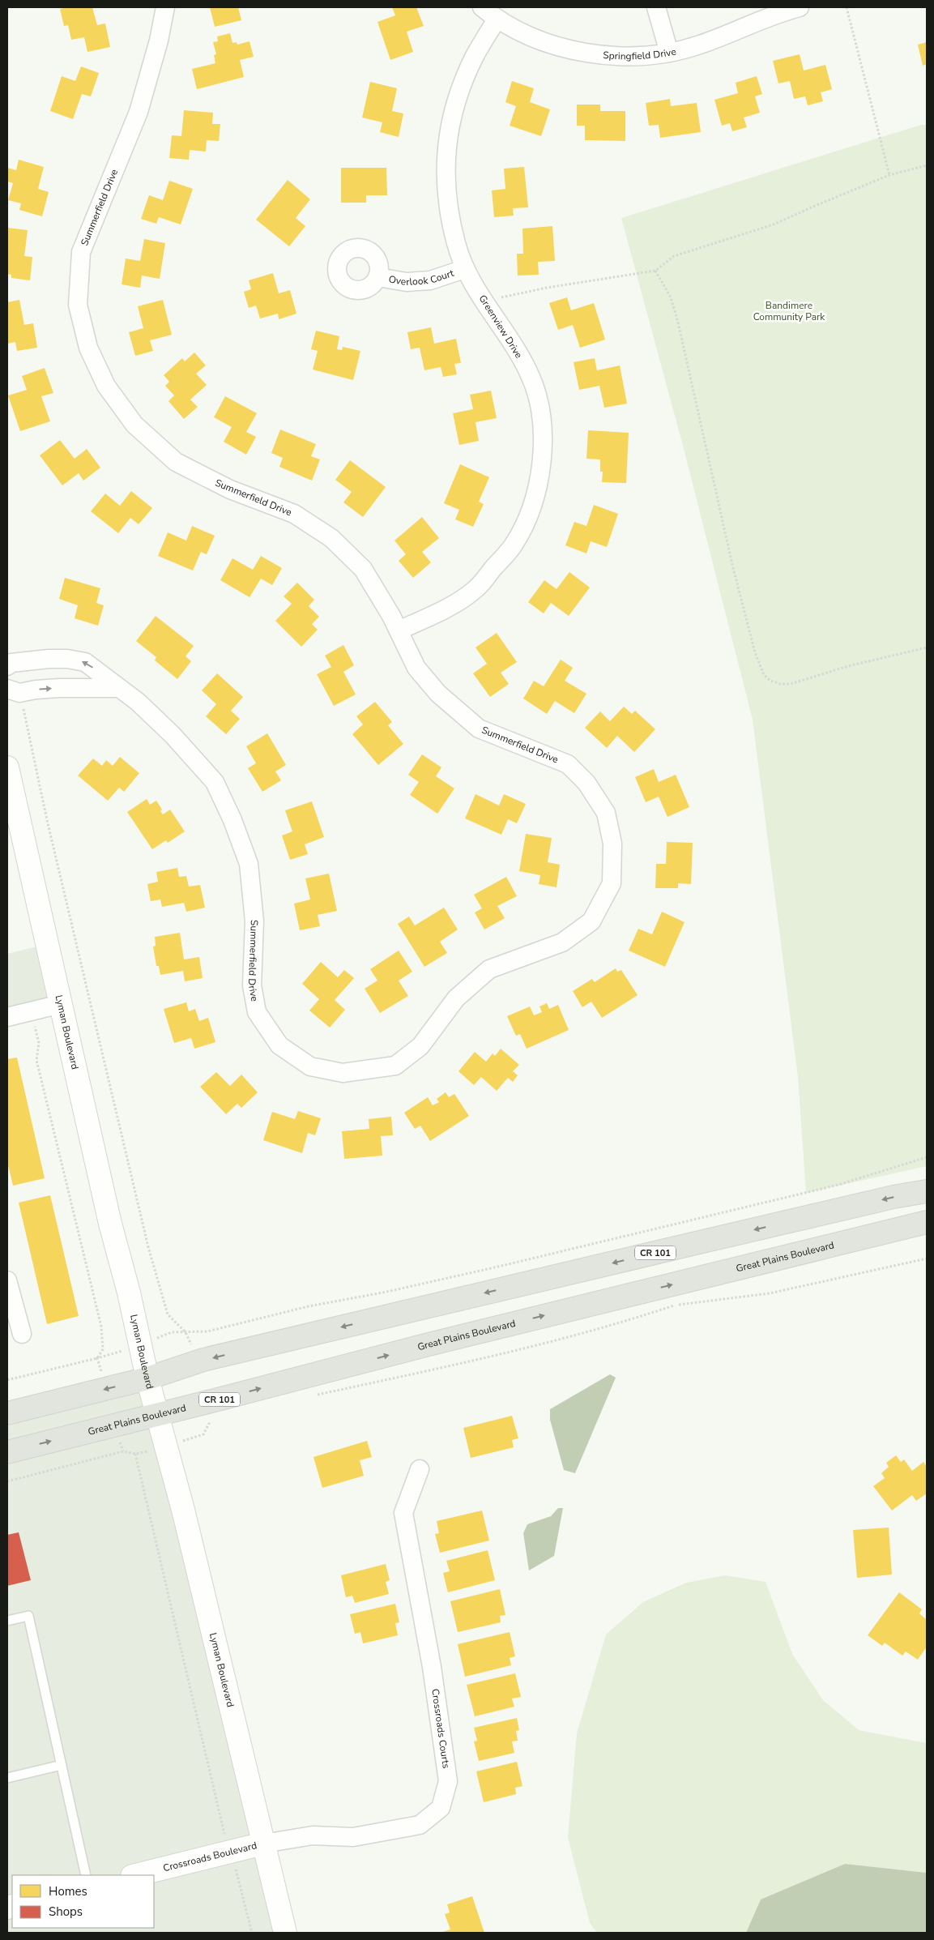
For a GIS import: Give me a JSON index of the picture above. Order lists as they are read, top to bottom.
{
  "streets": {
    "main road": ["CR 101", "Great Plains Boulevard"],
    "street": [
      "Springfield Drive",
      "Summerfield Drive",
      "Overlook Court",
      "Greenview Drive",
      "Lyman Boulevard",
      "Crossroads Courts",
      "Crossroads Boulevard"
    ]
  },
  "crossings": [
    ["Springfield Drive", "Greenview Drive"],
    ["Summerfield Drive", "Greenview Drive"],
    ["Overlook Court", "Greenview Drive"],
    ["Lyman Boulevard", "CR 101"],
    ["Lyman Boulevard", "Great Plains Boulevard"],
    ["Lyman Boulevard", "Crossroads Courts"],
    ["Lyman Boulevard", "Crossroads Boulevard"],
    ["Crossroads Courts", "Crossroads Boulevard"]
  ],
  "parks": ["Bandimere Community Park"],
  "legend": ["Homes", "Shops"]
}
